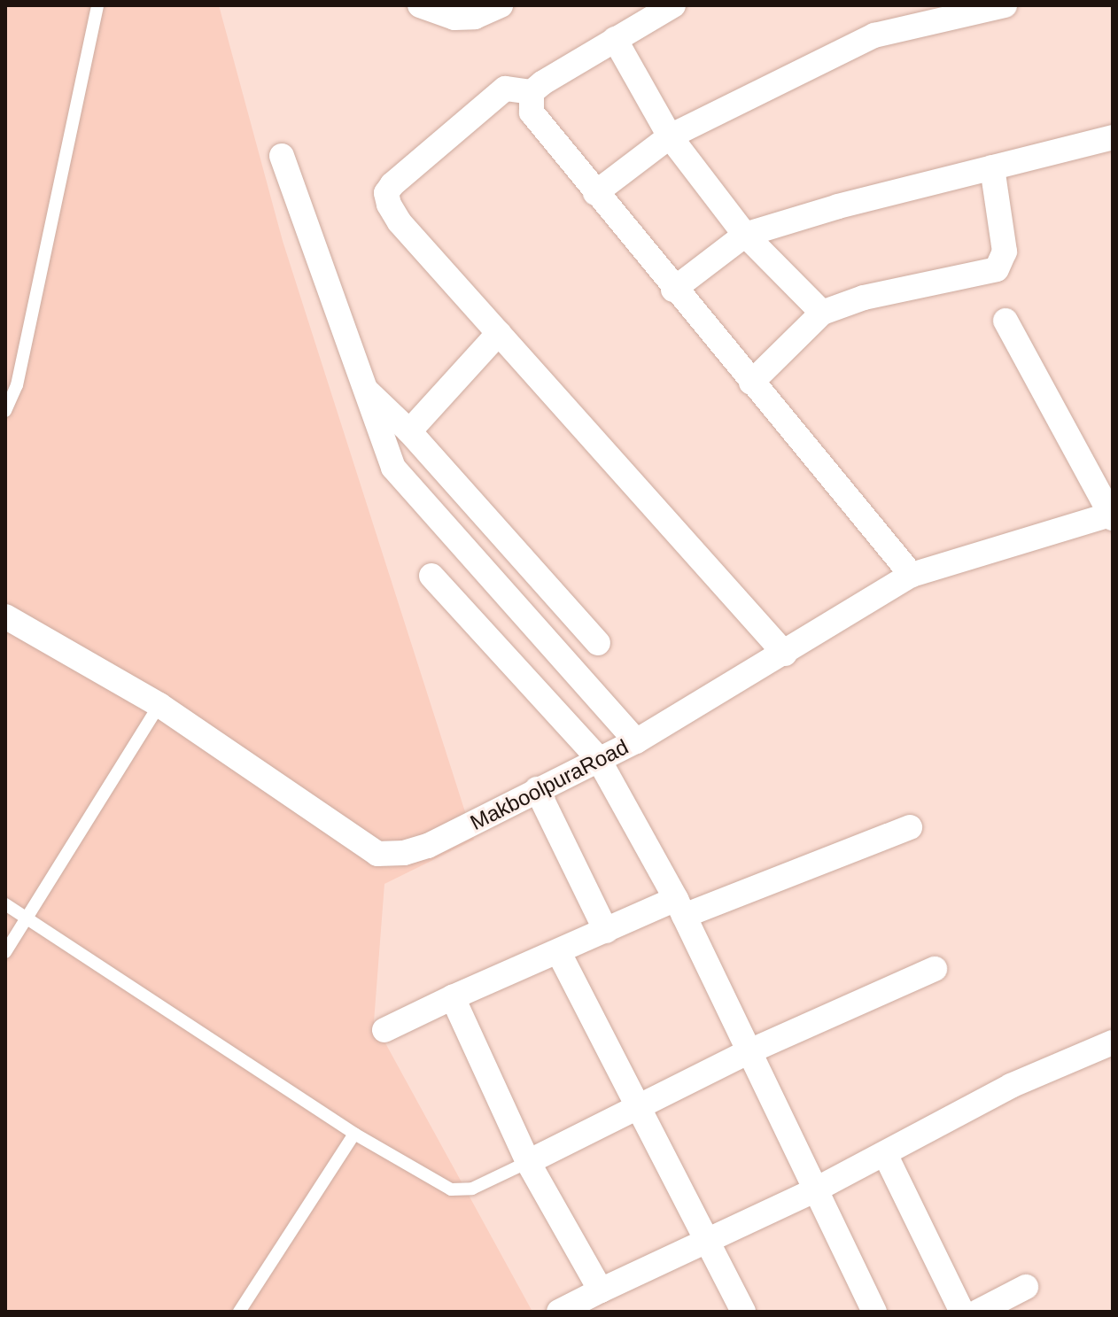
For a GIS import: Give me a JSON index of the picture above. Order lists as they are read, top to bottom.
{
  "streets": {
    "street": ["MakboolpuraRoad"]
  }
}
